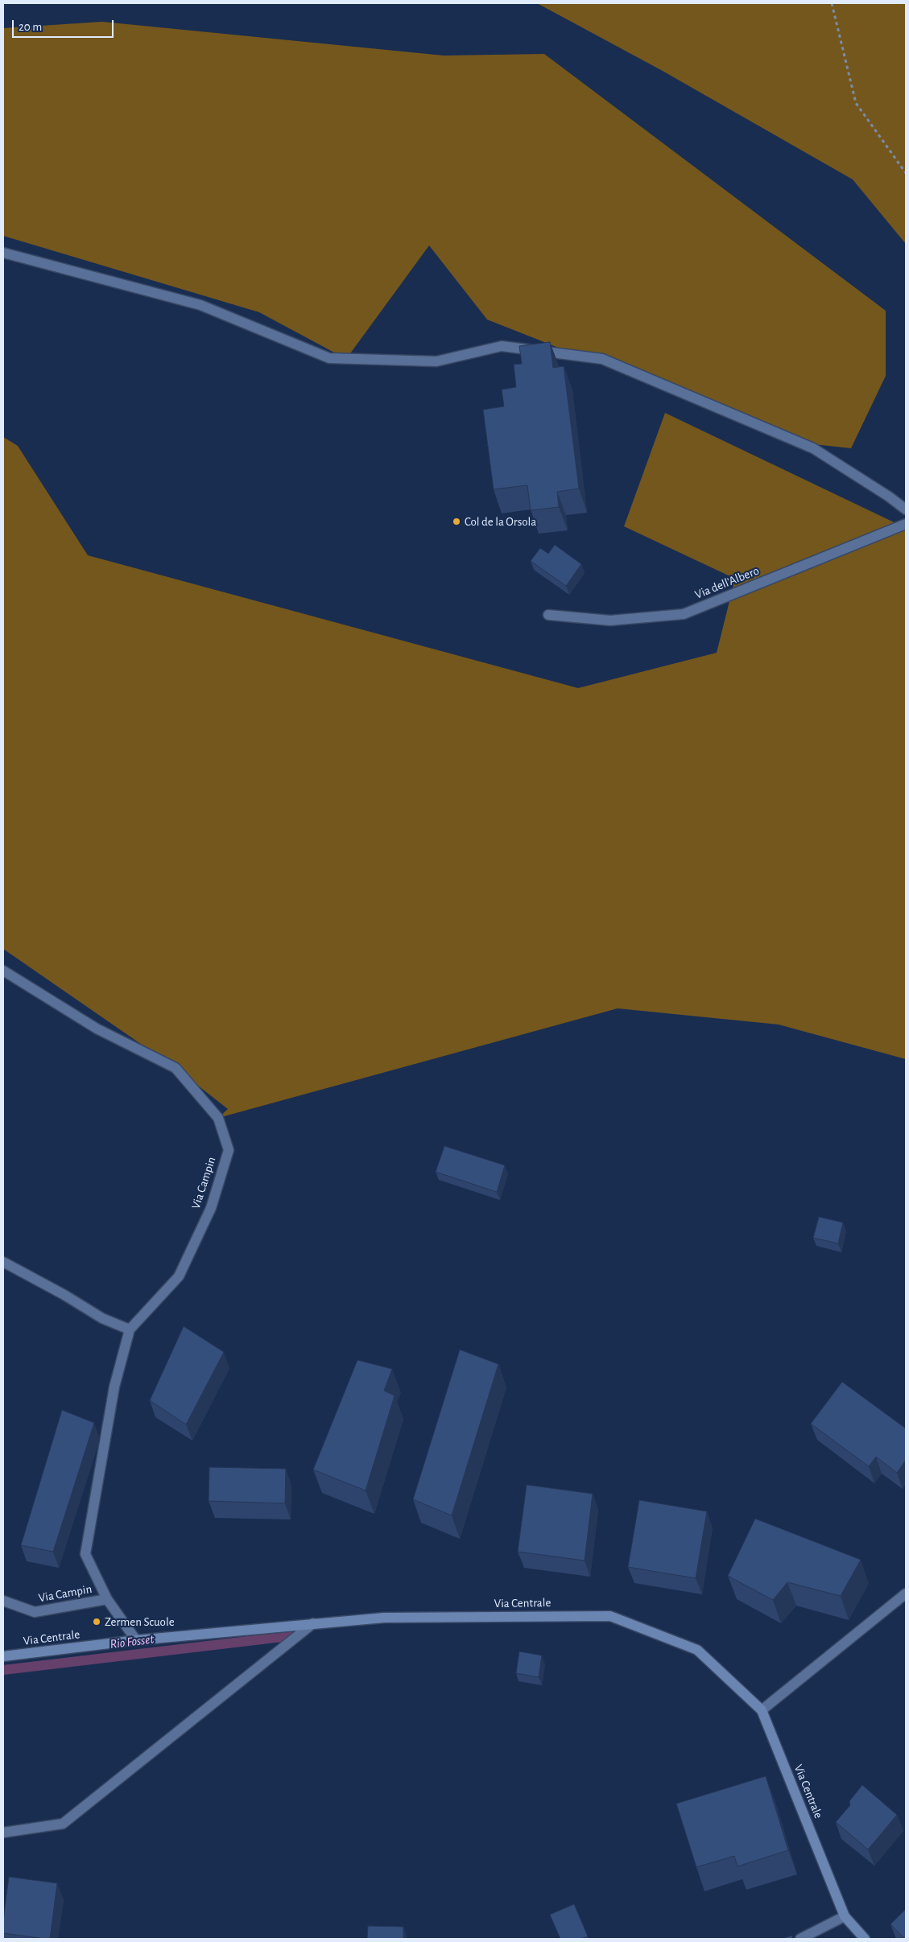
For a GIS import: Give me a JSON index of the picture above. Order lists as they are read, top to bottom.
{
  "streets": {
    "street": ["Via dell'Albero", "Via Campin", "Via Centrale"]
  },
  "crossings": [
    ["Via Campin", "Via Centrale"]
  ],
  "water": ["Rio Fosset"],
  "places": ["Col de la Orsola", "Zermen Scuole"],
  "scale_bar": "20 m"
}
